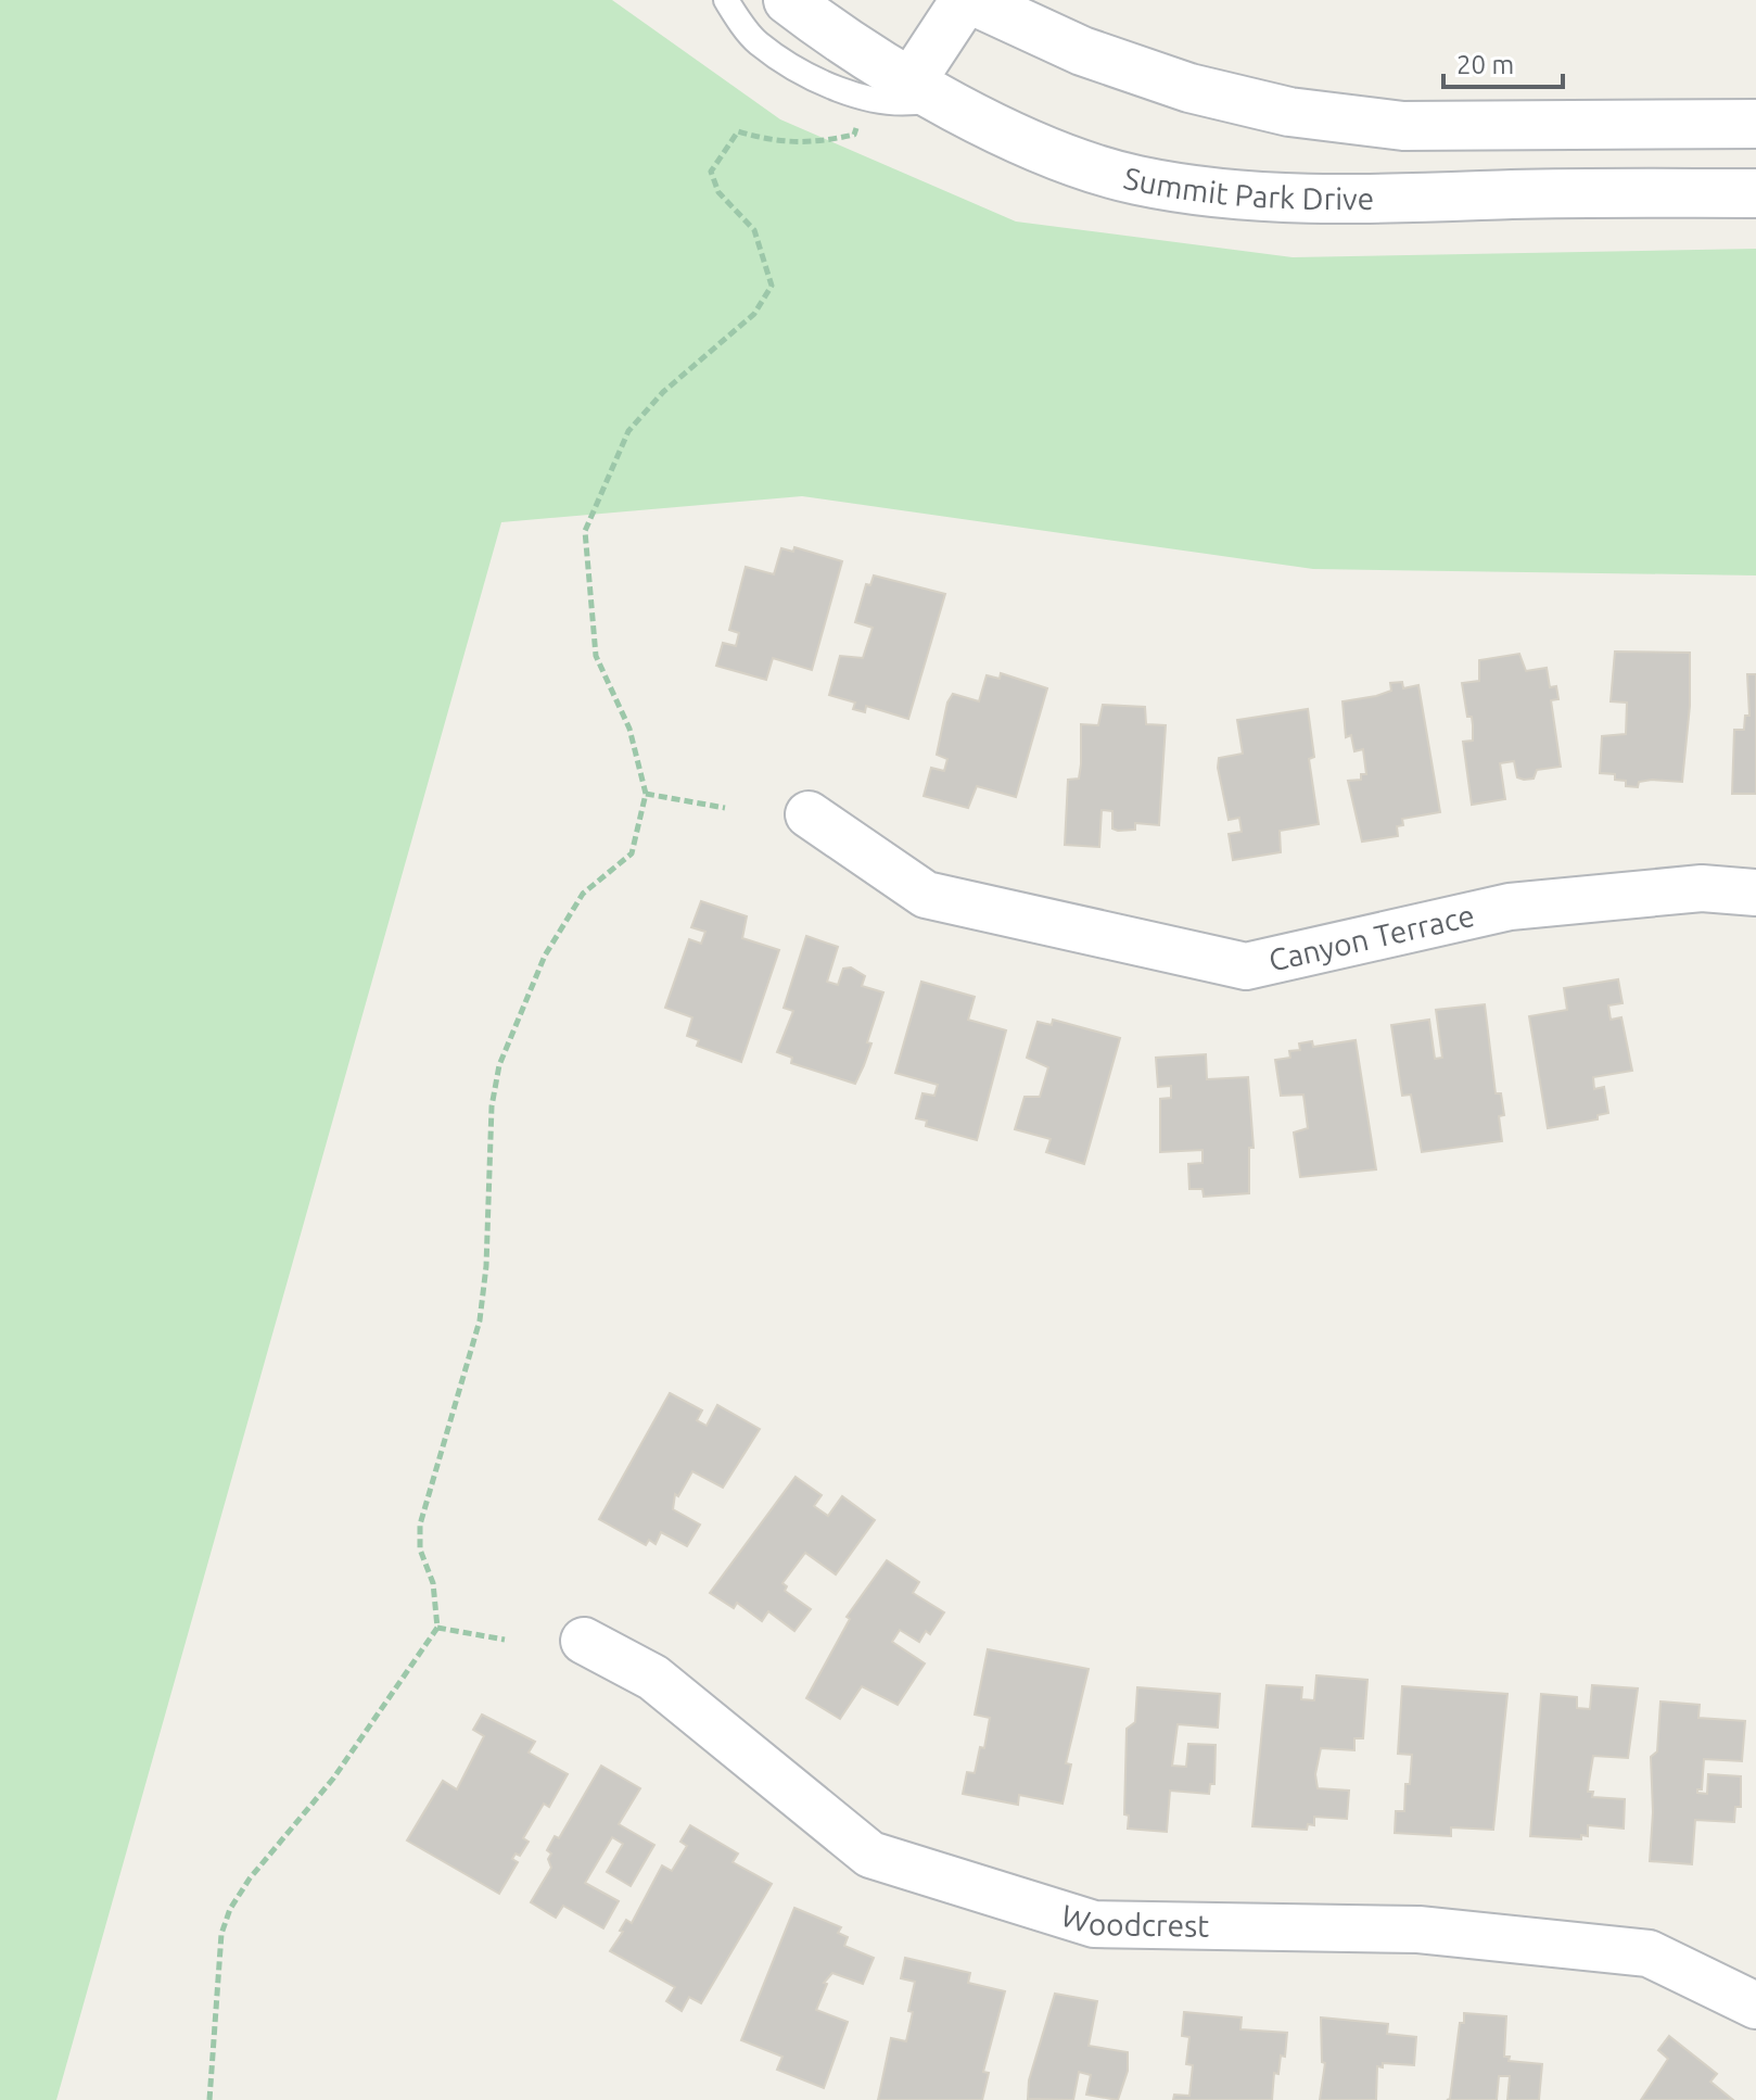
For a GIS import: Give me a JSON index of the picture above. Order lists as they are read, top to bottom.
{
  "streets": {
    "street": ["Summit Park Drive", "Canyon Terrace", "Woodcrest"]
  },
  "scale_bar": "20 m"
}
